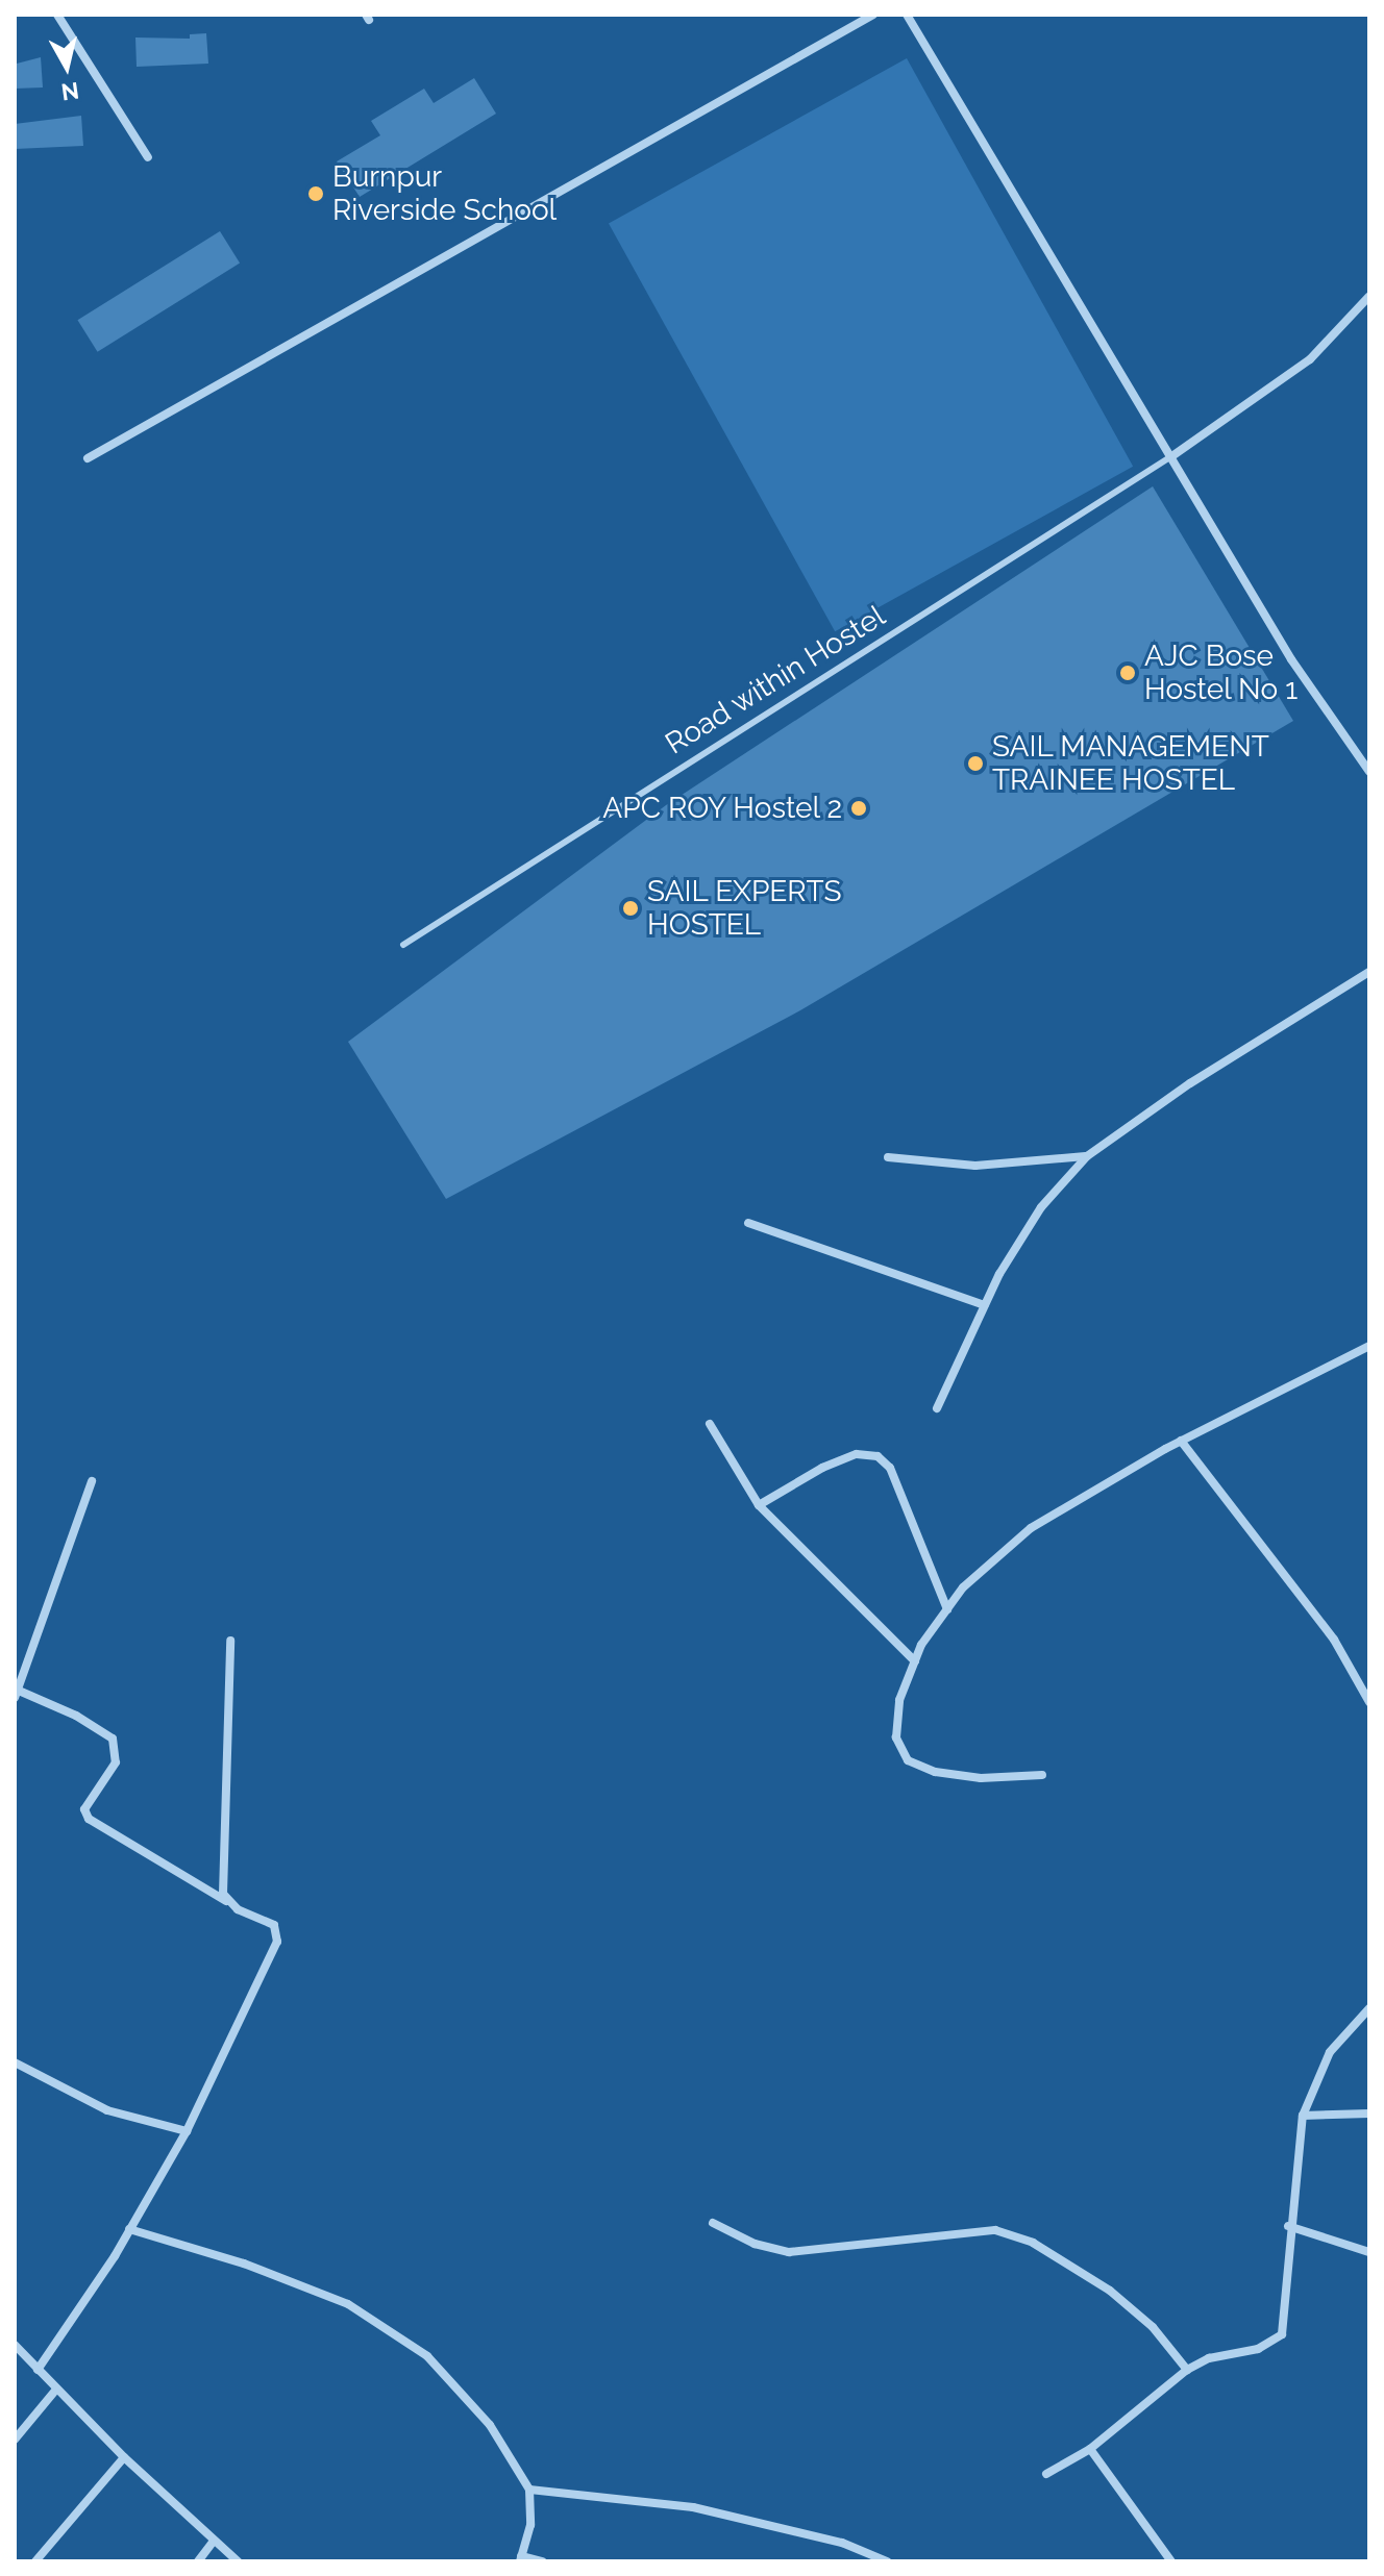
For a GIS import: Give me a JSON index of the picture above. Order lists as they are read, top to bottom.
{
  "streets": {
    "lane": ["Road within Hostel"]
  },
  "places": [
    "Burnpur Riverside School",
    "AJC Bose Hostel No 1",
    "SAIL MANAGEMENT TRAINEE HOSTEL",
    "APC ROY Hostel 2",
    "SAIL EXPERTS HOSTEL"
  ],
  "north": "bottom"
}
